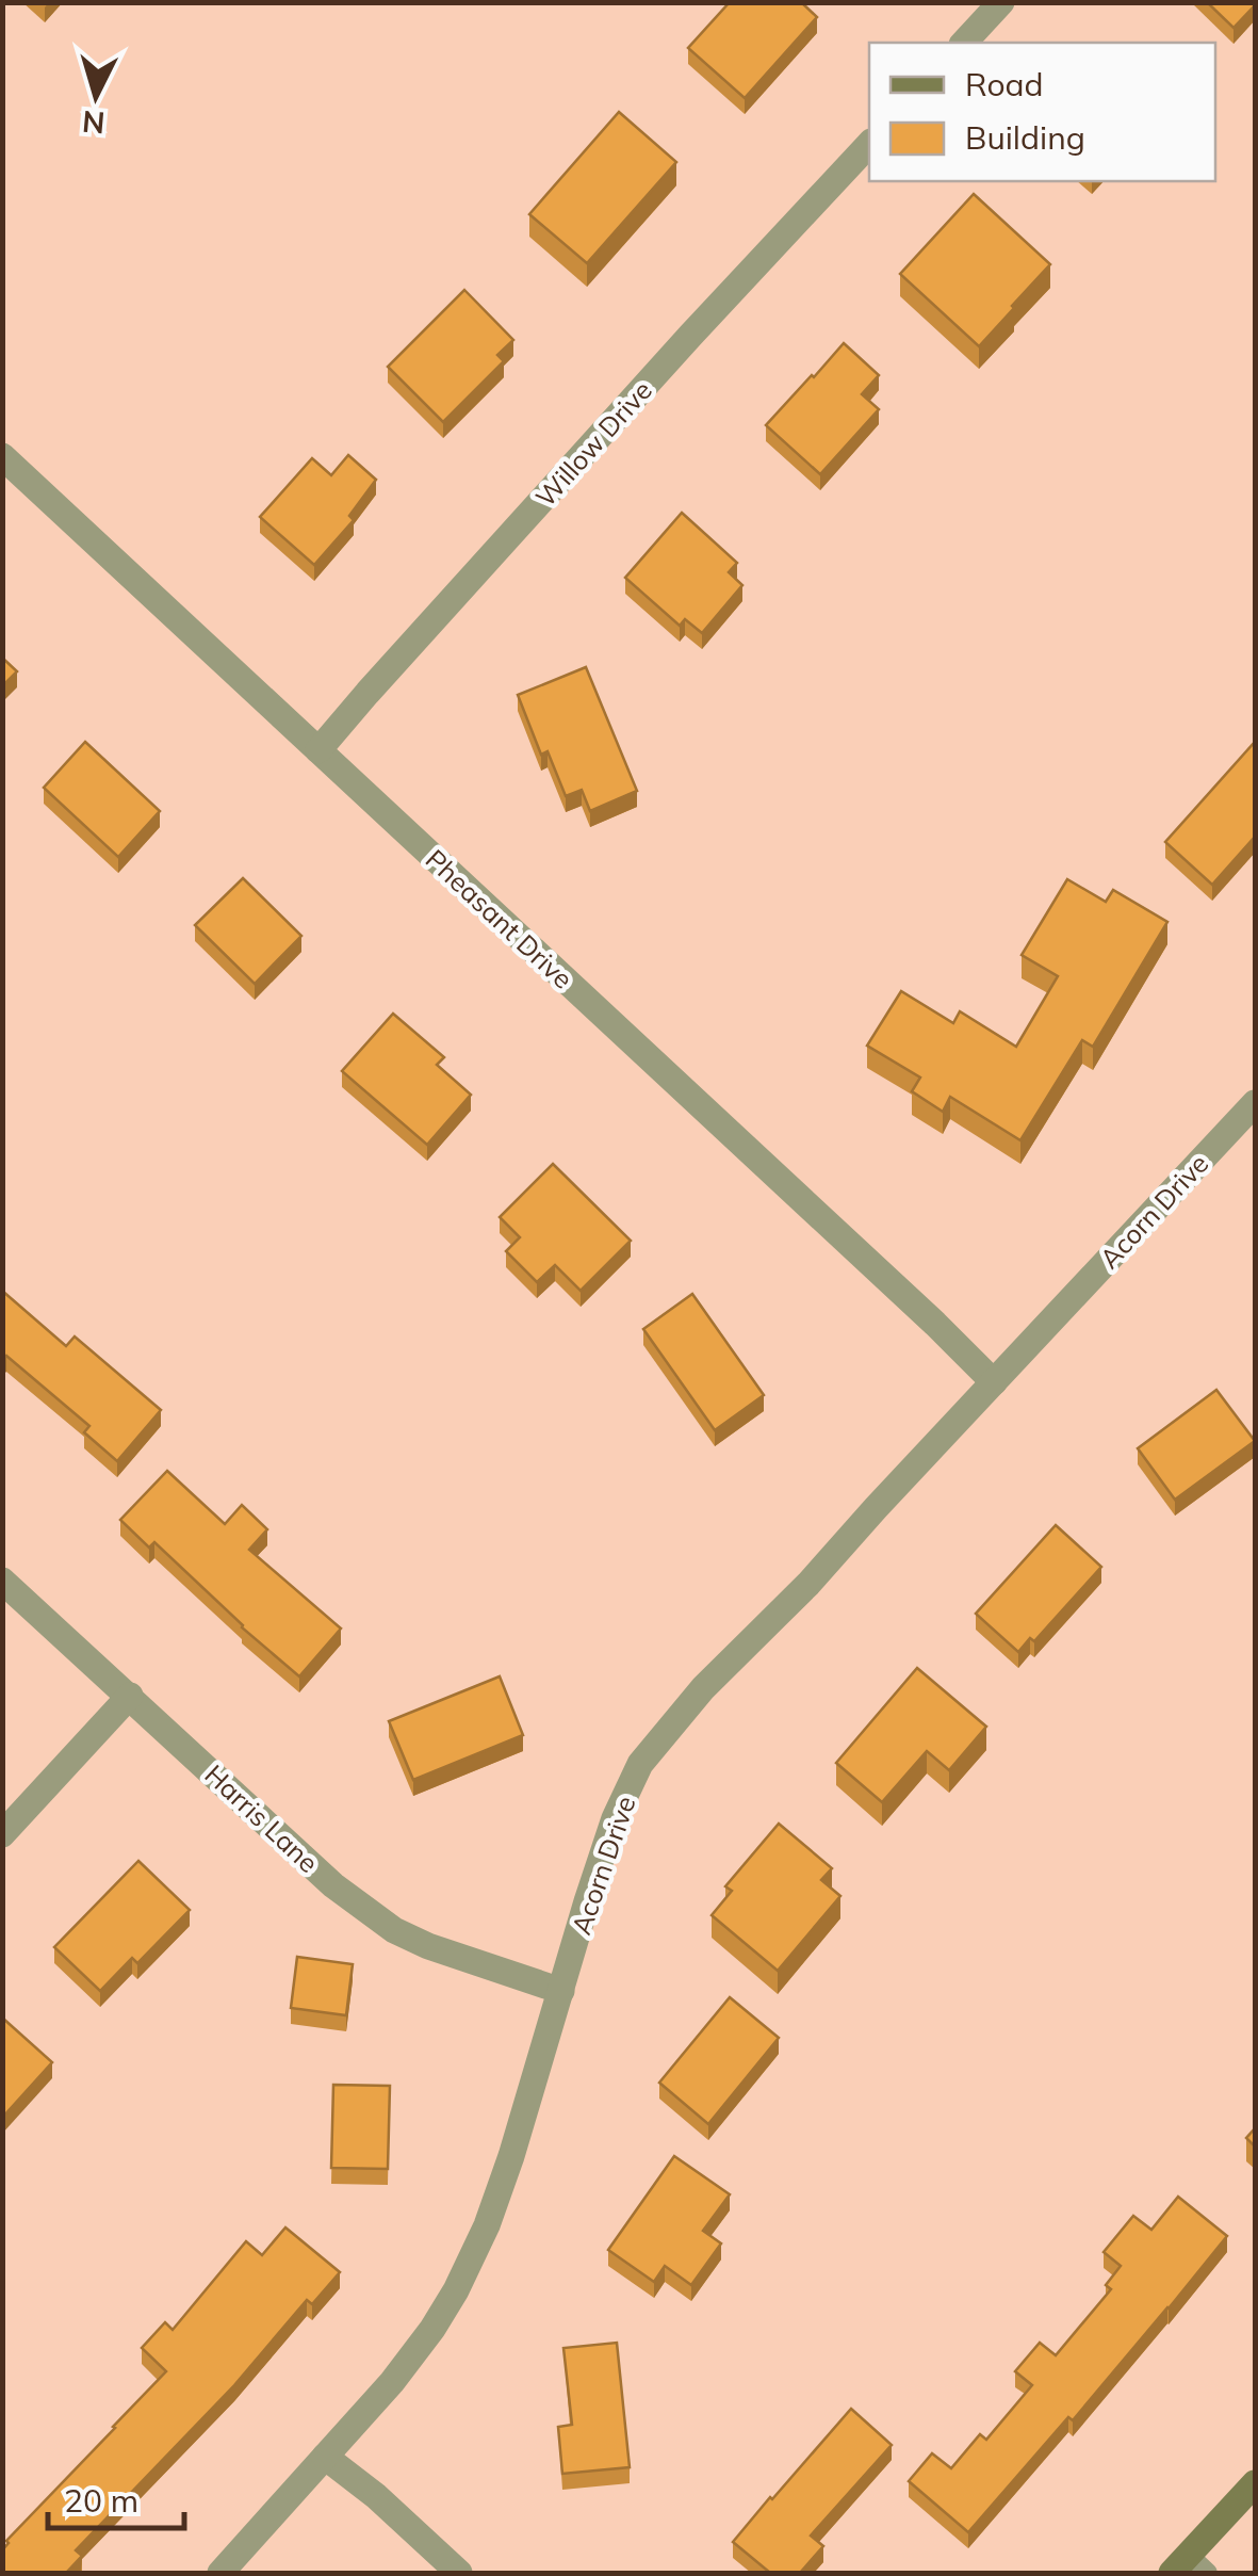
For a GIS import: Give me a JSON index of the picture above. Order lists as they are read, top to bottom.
{
  "streets": {
    "street": [
      "Willow Drive",
      "Pheasant Drive",
      "Acorn Drive",
      "Harris Lane"
    ]
  },
  "crossings": [
    ["Willow Drive", "Pheasant Drive"],
    ["Pheasant Drive", "Acorn Drive"],
    ["Acorn Drive", "Harris Lane"]
  ],
  "legend": ["Road", "Building"],
  "scale_bar": "20 m",
  "north": "bottom"
}
